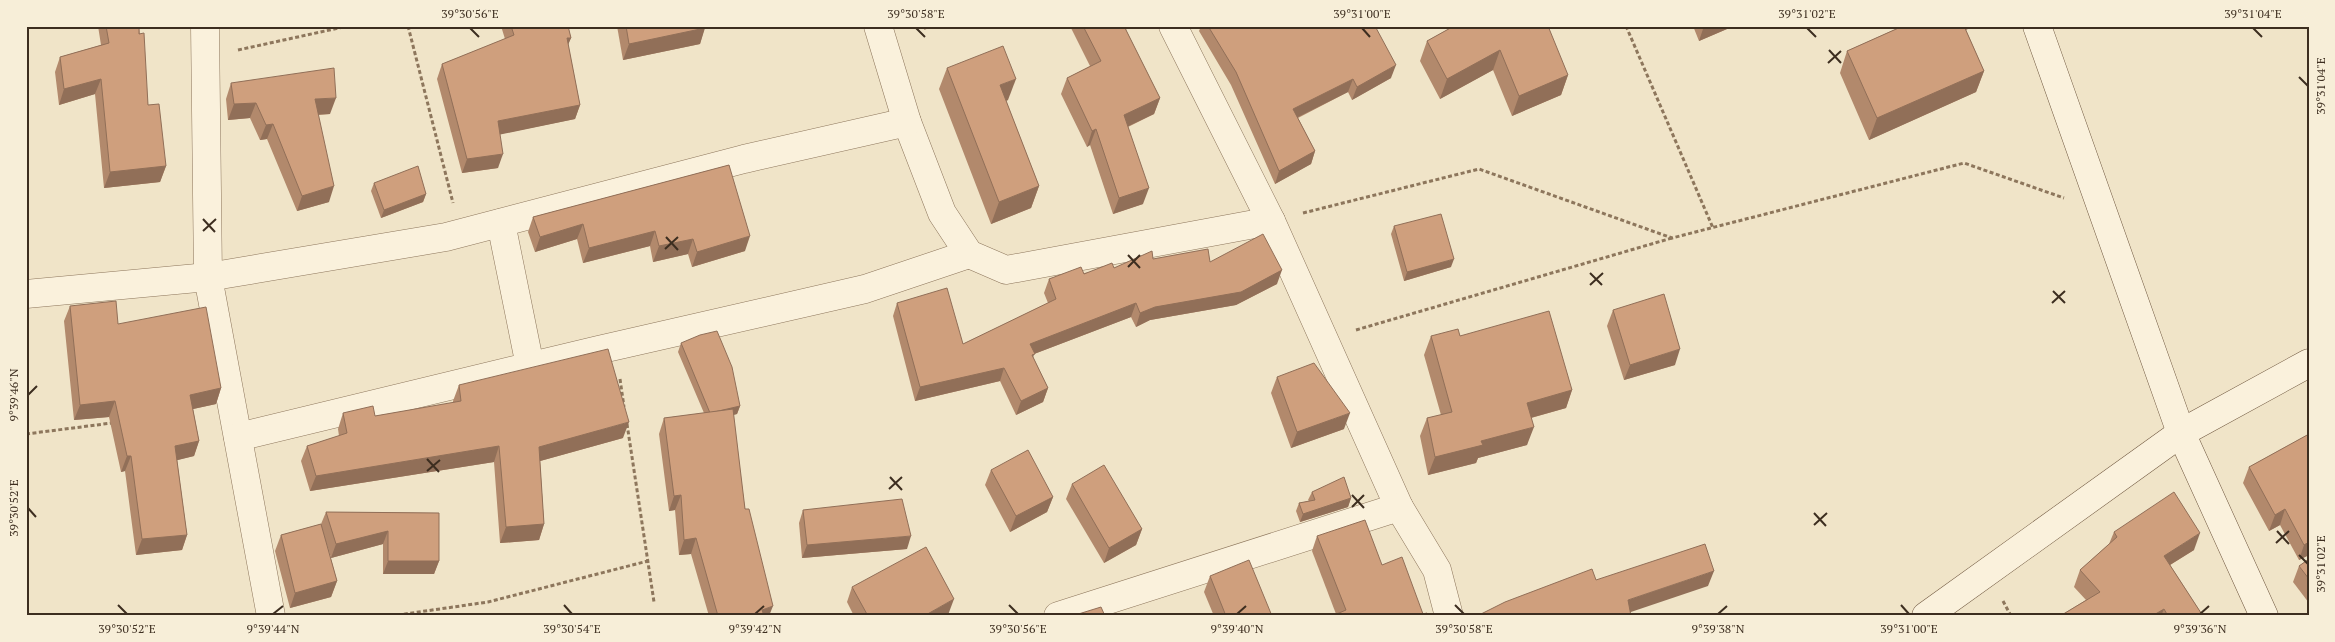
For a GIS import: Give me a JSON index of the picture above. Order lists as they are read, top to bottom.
{
  "coordinates": [
    "39°30'56\"E",
    "39°30'58\"E",
    "39°31'00\"E",
    "39°31'02\"E",
    "39°31'04\"E",
    "9°39'46\"N",
    "39°30'52\"E",
    "9°39'44\"N",
    "39°30'54\"E",
    "9°39'42\"N",
    "9°39'40\"N",
    "9°39'38\"N",
    "9°39'36\"N"
  ]
}
